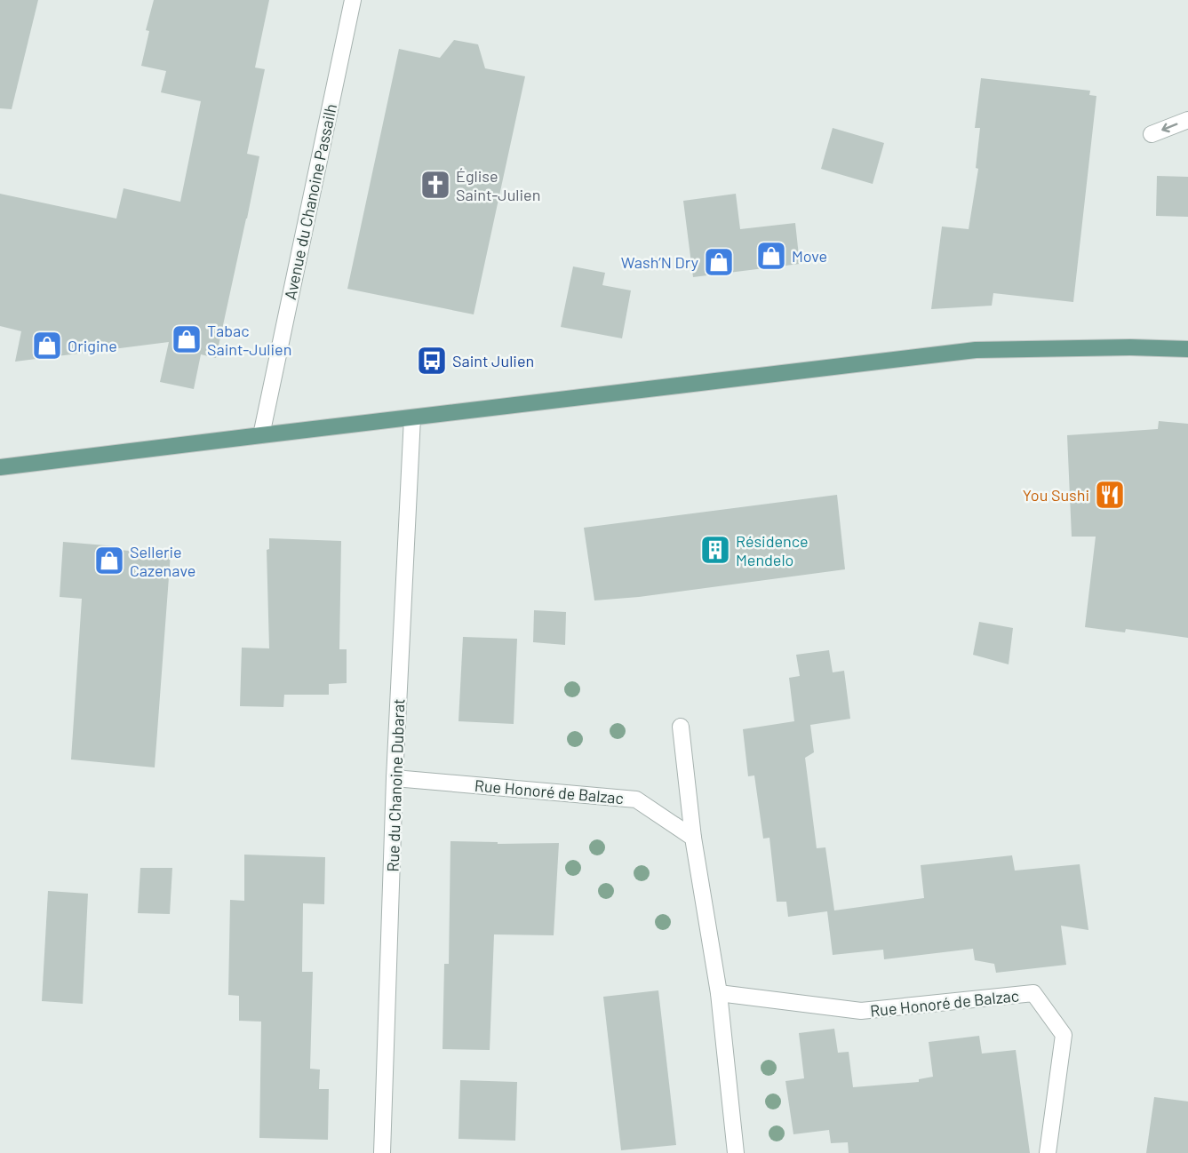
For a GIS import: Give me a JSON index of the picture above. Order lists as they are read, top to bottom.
{
  "streets": {
    "street": ["Avenue du Chanoine Passailh", "Rue du Chanoine Dubarat", "Rue Honoré de Balzac"]
  },
  "crossings": [
    ["Rue du Chanoine Dubarat", "Rue Honoré de Balzac"]
  ],
  "places": {
    "church": ["Église Saint-Julien"],
    "shop": [
      "Move",
      "Wash’N Dry",
      "Tabac Saint-Julien",
      "Origine",
      "Sellerie Cazenave"
    ],
    "bus stop": ["Saint Julien"],
    "restaurant": ["You Sushi"],
    "building": ["Résidence Mendelo"]
  }
}
